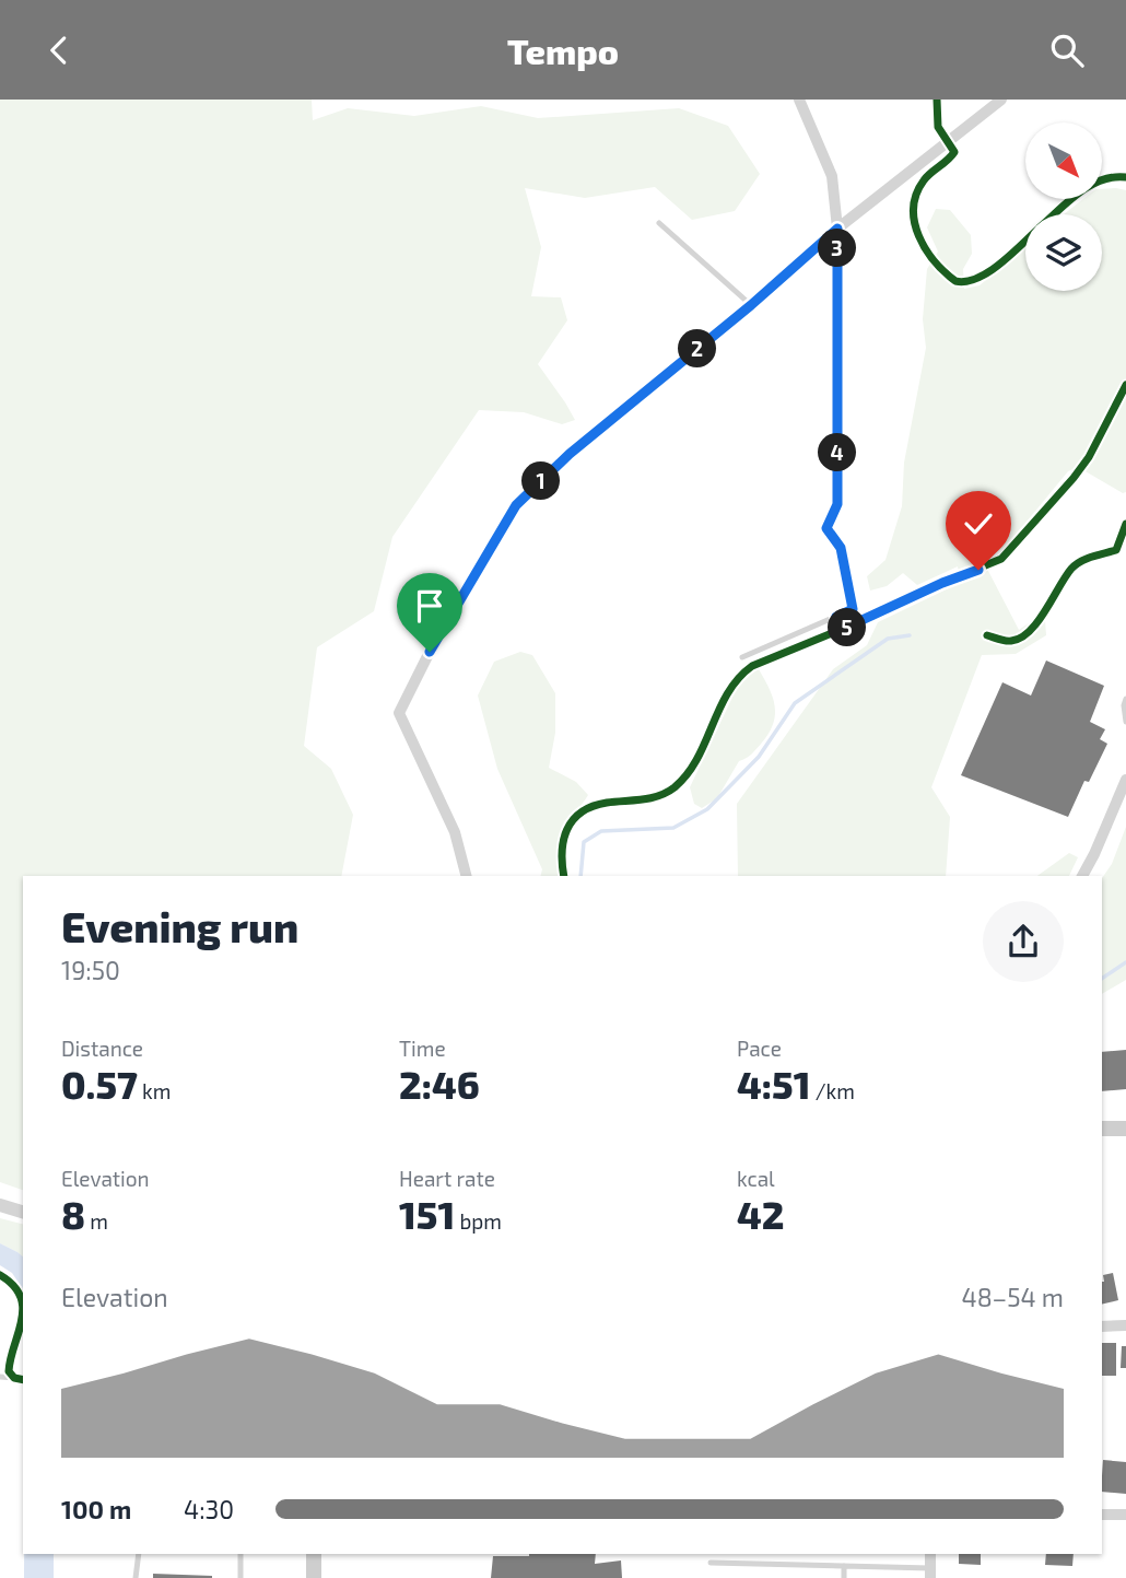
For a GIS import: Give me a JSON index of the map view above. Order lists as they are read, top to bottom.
{
  "north": "bottom right",
  "page": {
    "header": "Tempo",
    "pins": [
      "3",
      "2",
      "4",
      "1",
      "5"
    ],
    "heading": ["Evening run", "19:50"],
    "stats": [
      ["Distance", "0.57 km"],
      ["Time", "2:46"],
      ["Pace", "4:51 /km"],
      ["Elevation", "8 m"],
      ["Heart rate", "151 bpm"],
      ["kcal", "42"]
    ],
    "chart": ["Elevation", "48–54 m"],
    "list": [
      {
        "name": "100 m",
        "note": "4:30"
      }
    ]
  }
}
